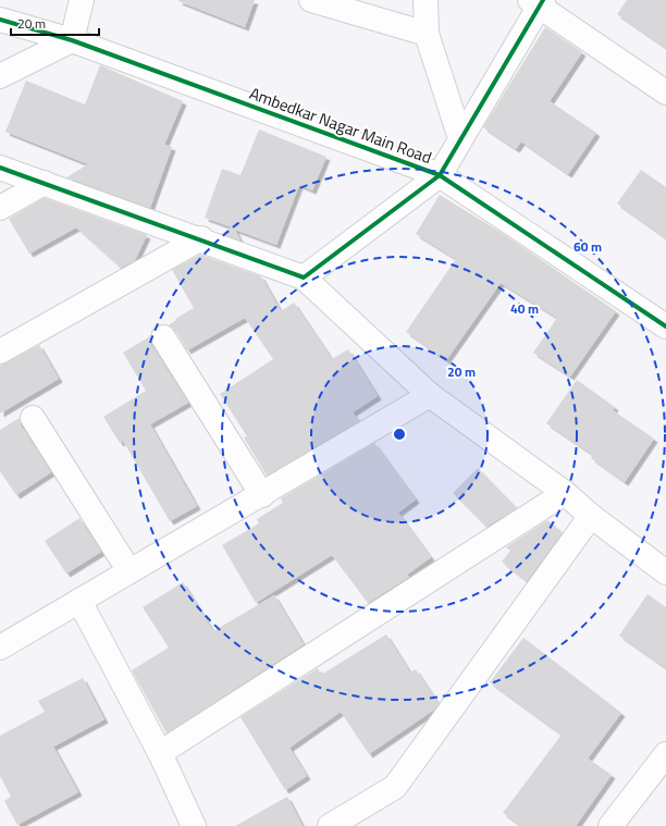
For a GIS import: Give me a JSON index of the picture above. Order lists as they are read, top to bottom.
{
  "streets": {
    "street": ["Ambedkar Nagar Main Road"]
  },
  "scale_bar": "20 m",
  "rings": ["60 m", "40 m", "20 m"]
}
